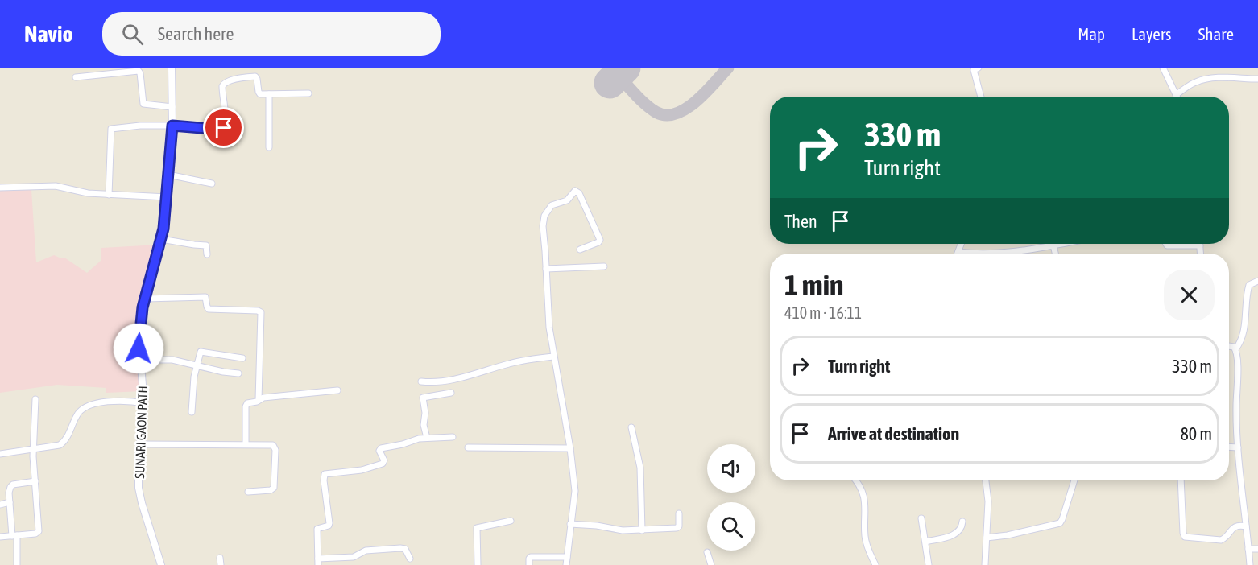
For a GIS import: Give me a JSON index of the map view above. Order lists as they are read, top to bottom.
{
  "streets": {
    "street": ["SUNARI GAON PATH"]
  },
  "page": {
    "header": "Navio",
    "search": "Search here",
    "nav": ["Map", "Layers", "Share"],
    "turn": ["330 m", "Turn right"],
    "then": "Then",
    "heading": ["1 min", "410 m · 16:11"],
    "list": [
      {
        "name": "Turn right",
        "value": "330 m"
      },
      {
        "name": "Arrive at destination",
        "value": "80 m"
      }
    ]
  }
}
